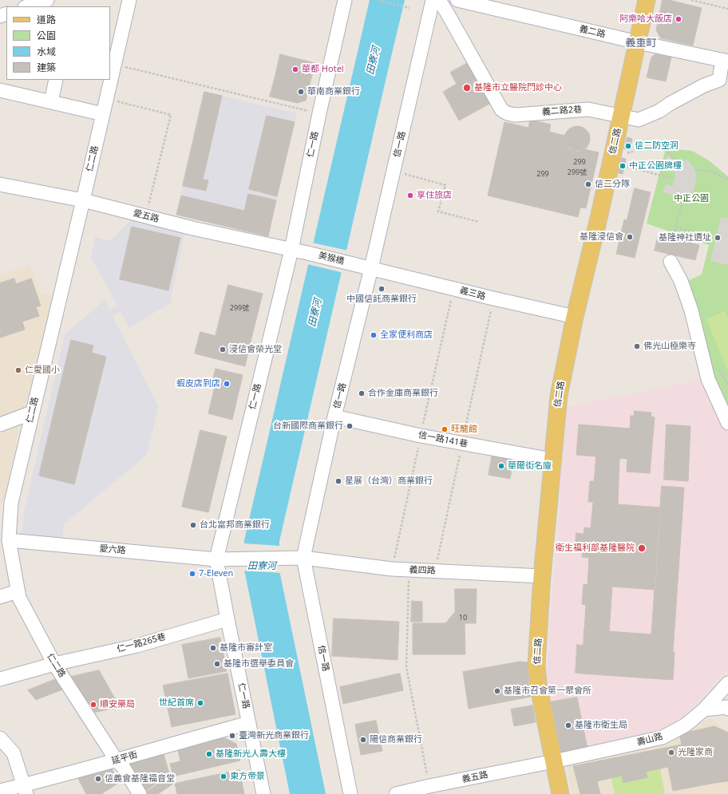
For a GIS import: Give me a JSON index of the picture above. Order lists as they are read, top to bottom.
{
  "streets": {
    "main road": ["信二路"],
    "street": [
      "義二路",
      "義二路2巷",
      "仁一路",
      "信一路",
      "仁二路",
      "愛五路",
      "美猴橋",
      "義三路",
      "信一路141巷",
      "愛六路",
      "義四路",
      "仁一路265巷",
      "壽山路",
      "延平街",
      "義五路"
    ]
  },
  "crossings": [
    ["義二路", "義二路2巷"],
    ["義二路", "信二路"],
    ["義二路2巷", "信二路"],
    ["信二路", "義三路"],
    ["信二路", "信一路141巷"],
    ["信二路", "義四路"],
    ["信二路", "壽山路"],
    ["信二路", "義五路"],
    ["仁一路", "愛五路"],
    ["仁一路", "美猴橋"],
    ["仁一路", "愛六路"],
    ["仁一路", "仁一路265巷"],
    ["仁一路", "延平街"],
    ["信一路", "美猴橋"],
    ["信一路", "義三路"],
    ["信一路", "信一路141巷"],
    ["信一路", "愛六路"],
    ["信一路", "義四路"],
    ["仁二路", "愛五路"],
    ["仁二路", "愛六路"],
    ["仁二路", "仁一路265巷"],
    ["仁二路", "延平街"],
    ["愛五路", "美猴橋"],
    ["美猴橋", "義三路"],
    ["愛六路", "義四路"],
    ["壽山路", "義五路"]
  ],
  "districts": ["義重町"],
  "water": ["田寮河"],
  "parks": ["中正公園"],
  "places": [
    "阿樂哈大飯店",
    "華都 Hotel",
    "基隆市立醫院門診中心",
    "華南商業銀行",
    "信二防空洞",
    "中正公園牌樓",
    "信二分隊",
    "享住旅店",
    "基隆浸信會",
    "基隆神社遺址",
    "中國信託商業銀行",
    "全家便利商店",
    "佛光山極樂寺",
    "浸信會榮光堂",
    "仁愛國小",
    "蝦皮店到店",
    "合作金庫商業銀行",
    "台新國際商業銀行",
    "旺龍館",
    "華爾街名廈",
    "星展（台灣）商業銀行",
    "台北富邦商業銀行",
    "衛生福利部基隆醫院",
    "7-Eleven",
    "基隆市審計室",
    "基隆市選舉委員會",
    "基隆市召會第一聚會所",
    "世紀首席",
    "順安藥局",
    "基隆市衛生局",
    "臺灣新光商業銀行",
    "陽信商業銀行",
    "光隆家商",
    "基隆新光人壽大樓",
    "東方帝景",
    "信義會基隆福音堂"
  ],
  "house_numbers": [
    "299",
    "299號",
    "299",
    "299號",
    "10"
  ],
  "legend": [
    "道路",
    "公園",
    "水域",
    "建築"
  ]
}
